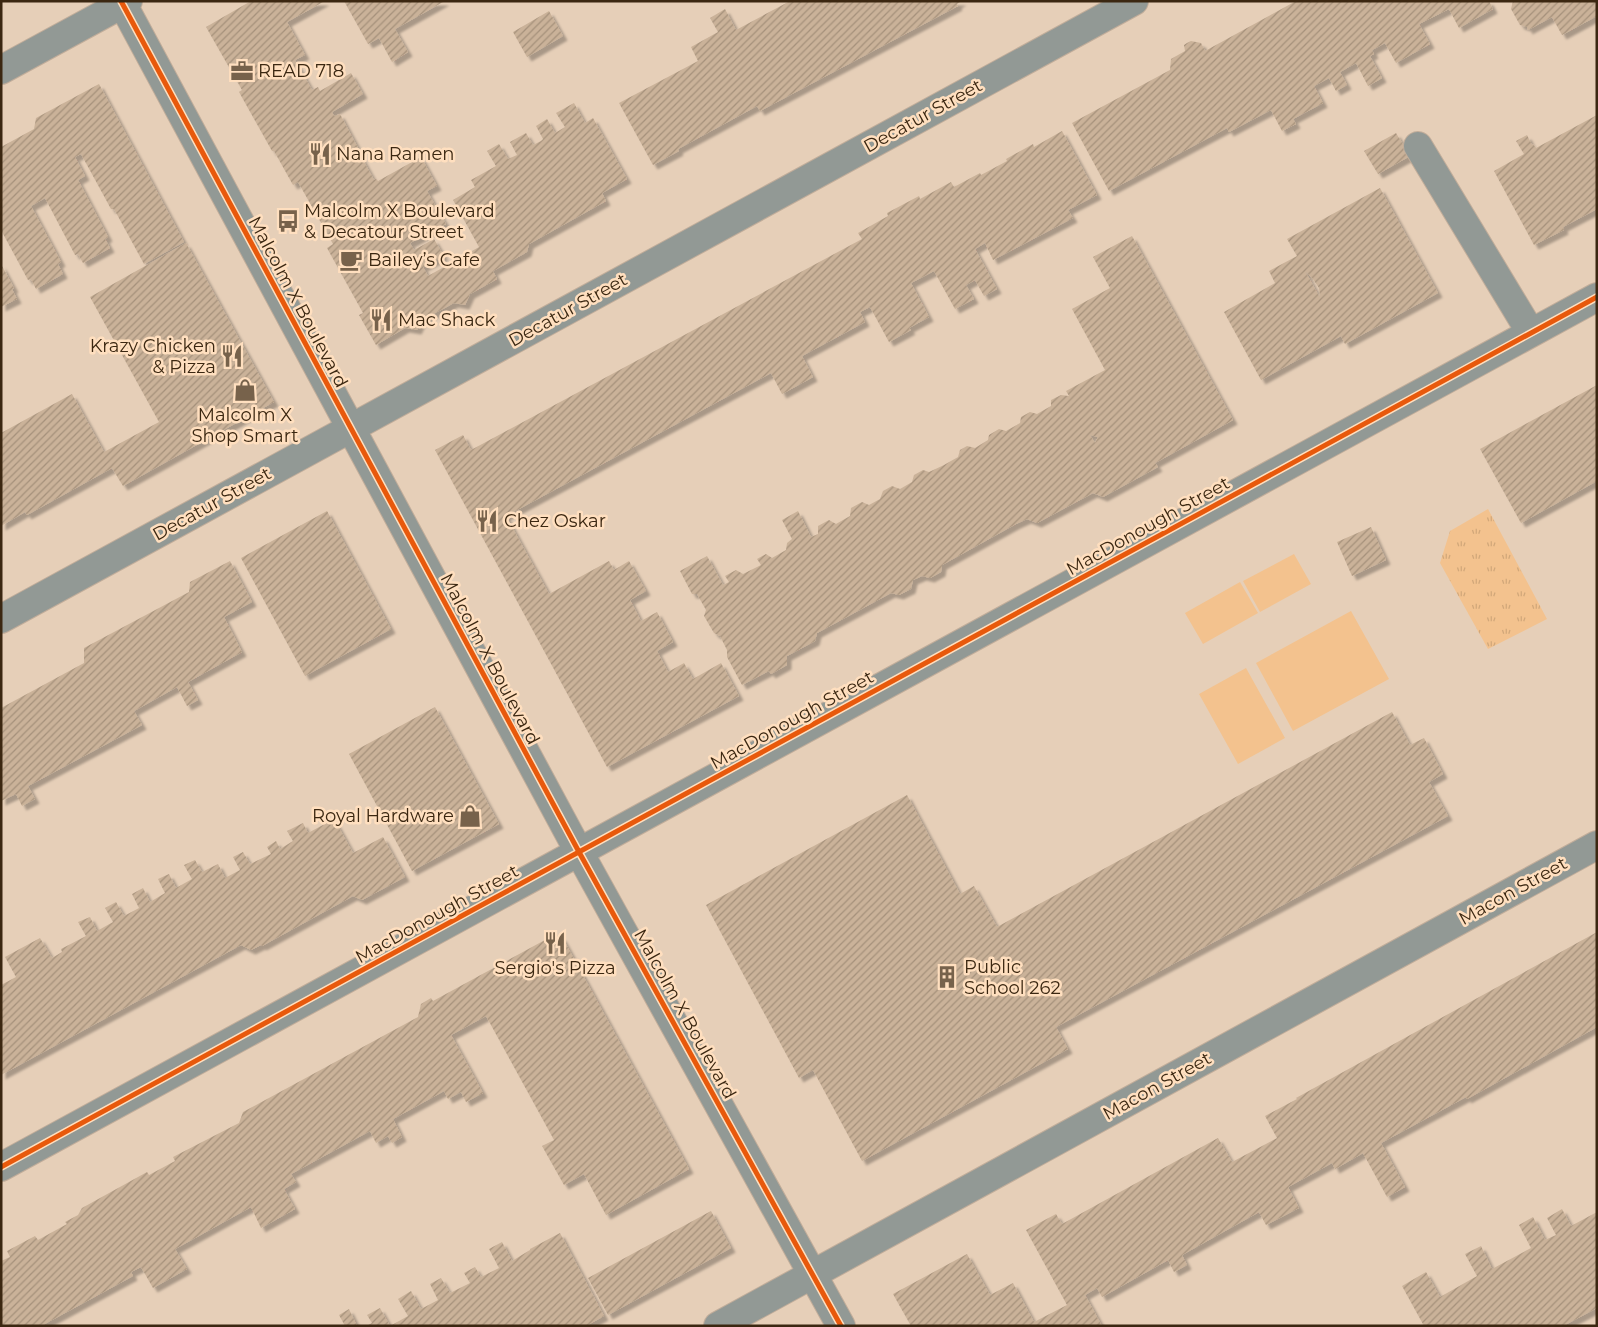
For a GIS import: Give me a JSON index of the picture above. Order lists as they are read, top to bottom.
{
  "streets": {
    "street": [
      "Decatur Street",
      "Malcolm X Boulevard",
      "MacDonough Street",
      "Macon Street"
    ]
  },
  "crossings": [
    ["Decatur Street", "Malcolm X Boulevard"],
    ["Malcolm X Boulevard", "MacDonough Street"],
    ["Malcolm X Boulevard", "Macon Street"]
  ],
  "places": {
    "office": ["READ 718"],
    "restaurant": [
      "Nana Ramen",
      "Mac Shack",
      "Krazy Chicken & Pizza",
      "Chez Oskar",
      "Sergio's Pizza"
    ],
    "bus stop": ["Malcolm X Boulevard & Decatour Street"],
    "cafe": ["Bailey’s Cafe"],
    "shop": ["Malcolm X Shop Smart", "Royal Hardware"],
    "building": ["Public School 262"]
  }
}
